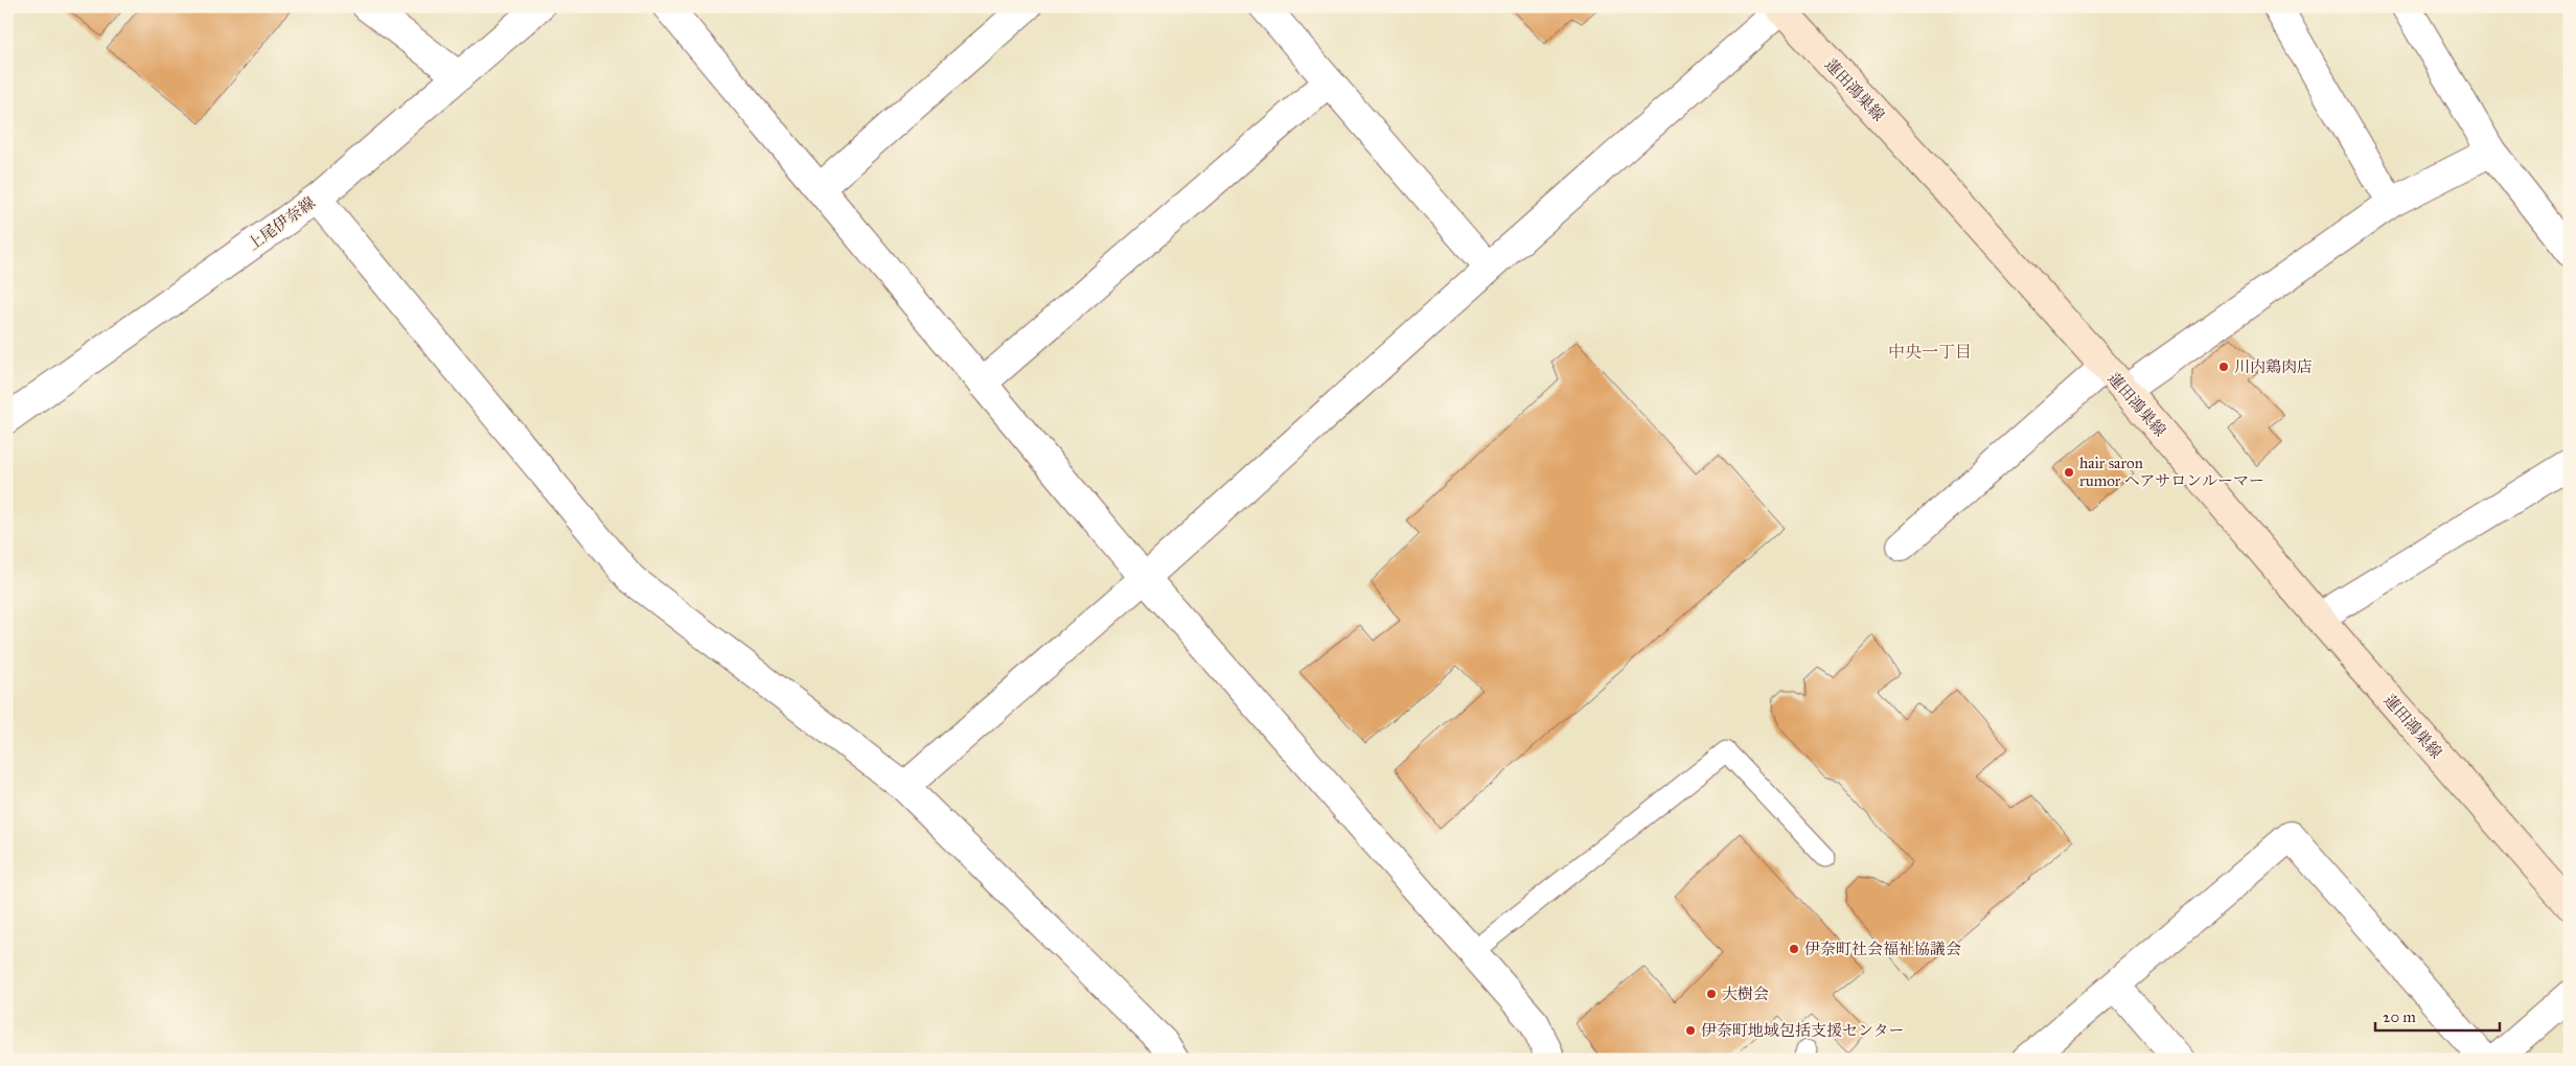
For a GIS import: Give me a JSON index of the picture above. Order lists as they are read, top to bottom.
{
  "streets": {
    "main road": ["蓮田鴻巣線"],
    "street": ["上尾伊奈線"]
  },
  "districts": ["中央一丁目"],
  "places": [
    "川内鶏肉店",
    "hair saron rumor ヘアサロンルーマー",
    "伊奈町社会福祉協議会",
    "大樹会",
    "伊奈町地域包括支援センター"
  ],
  "scale_bar": "20 m"
}
